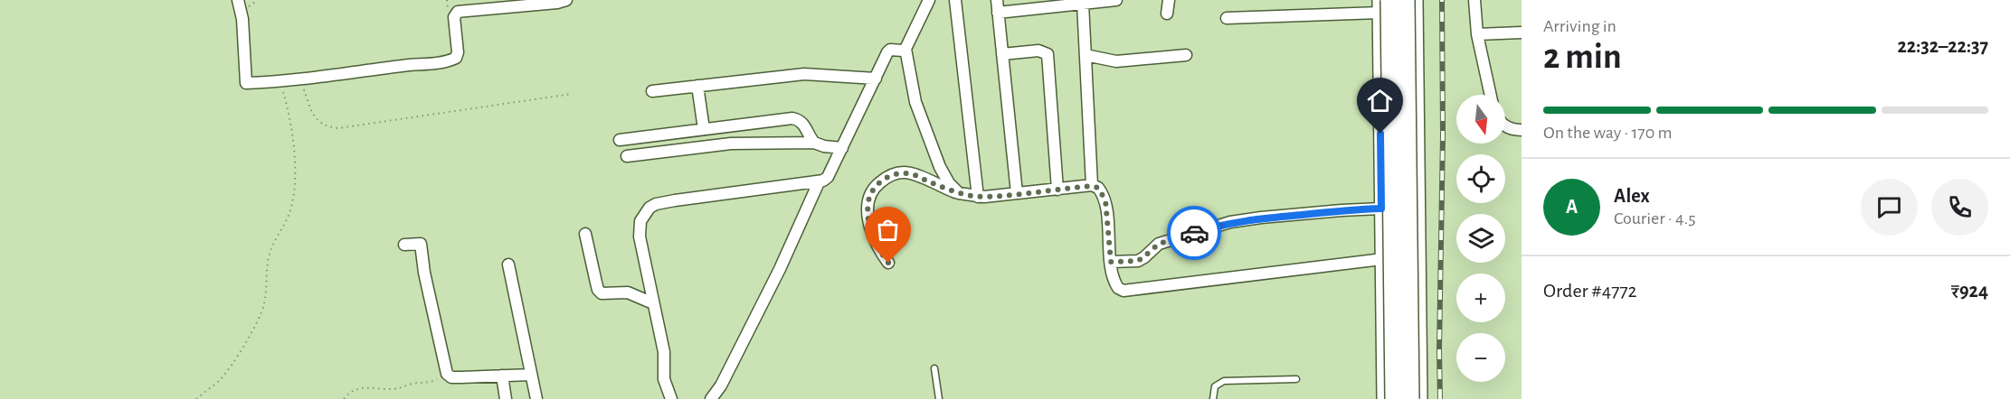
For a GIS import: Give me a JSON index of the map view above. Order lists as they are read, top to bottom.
{
  "north": "bottom",
  "page": {
    "heading": ["2 min", "Arriving in", "22:32–22:37"],
    "panel": [
      "Alex",
      "Courier · 4.5",
      "Order #4772",
      "₹924"
    ],
    "bar": "On the way · 170 m",
    "map_buttons": ["+", "−"],
    "round": "A"
  }
}
